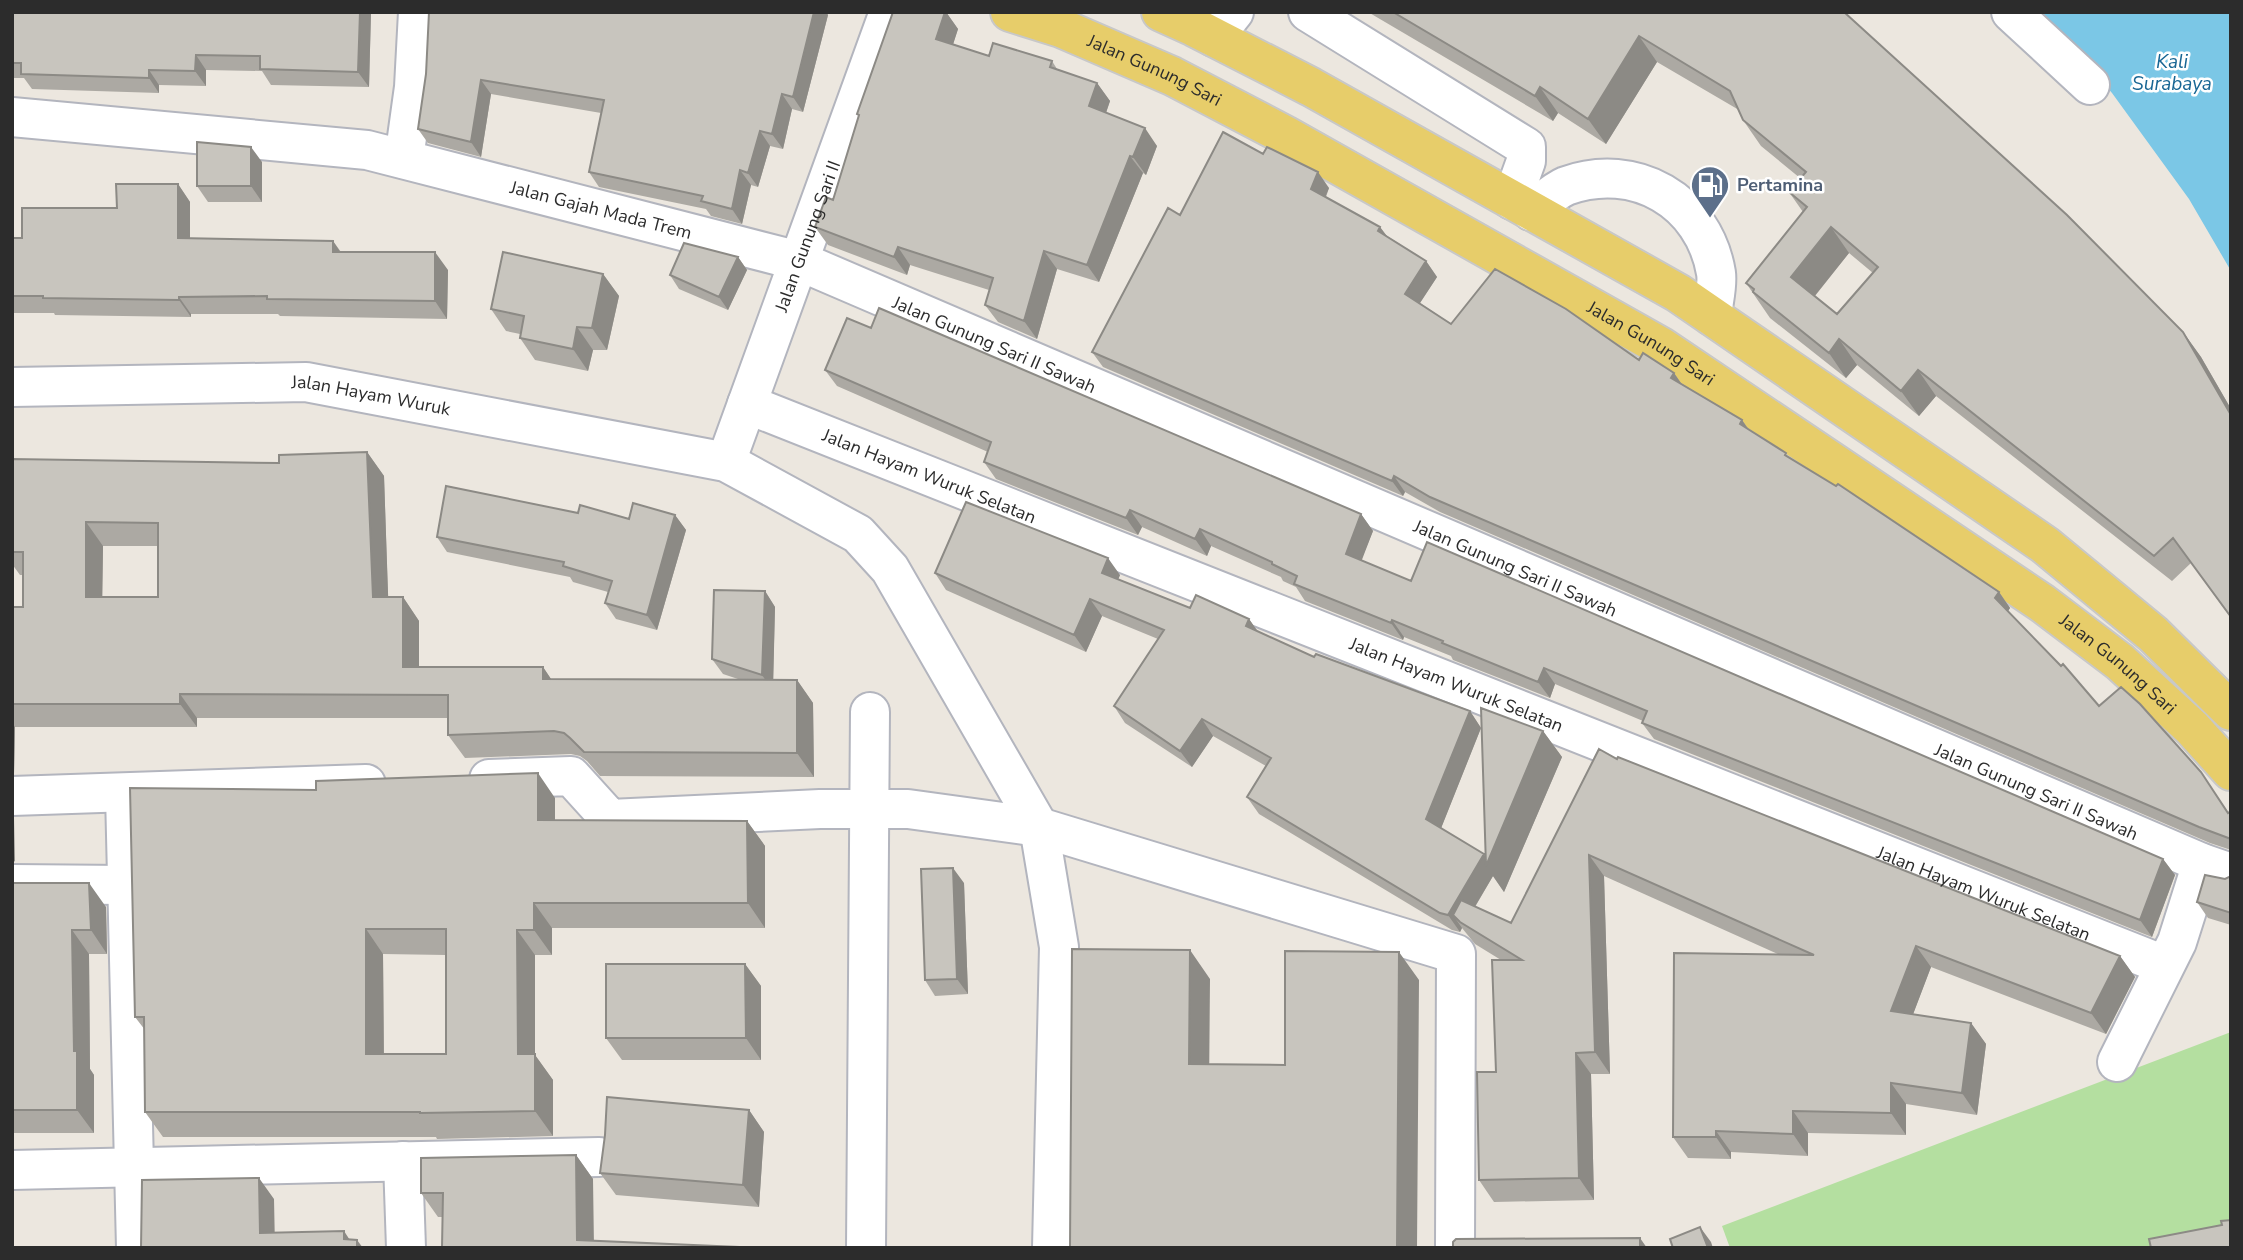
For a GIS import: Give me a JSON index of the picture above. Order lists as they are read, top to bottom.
{
  "streets": {
    "main road": ["Jalan Gunung Sari"],
    "street": [
      "Jalan Gajah Mada Trem",
      "Jalan Gunung Sari II",
      "Jalan Gunung Sari II Sawah",
      "Jalan Hayam Wuruk",
      "Jalan Hayam Wuruk Selatan"
    ]
  },
  "crossings": [
    ["Jalan Gajah Mada Trem", "Jalan Gunung Sari II"],
    ["Jalan Gajah Mada Trem", "Jalan Gunung Sari II Sawah"],
    ["Jalan Gunung Sari II", "Jalan Gunung Sari II Sawah"],
    ["Jalan Gunung Sari II", "Jalan Hayam Wuruk"],
    ["Jalan Gunung Sari II", "Jalan Hayam Wuruk Selatan"]
  ],
  "water": ["Kali Surabaya"],
  "places": {
    "fuel station": ["Pertamina"]
  }
}
